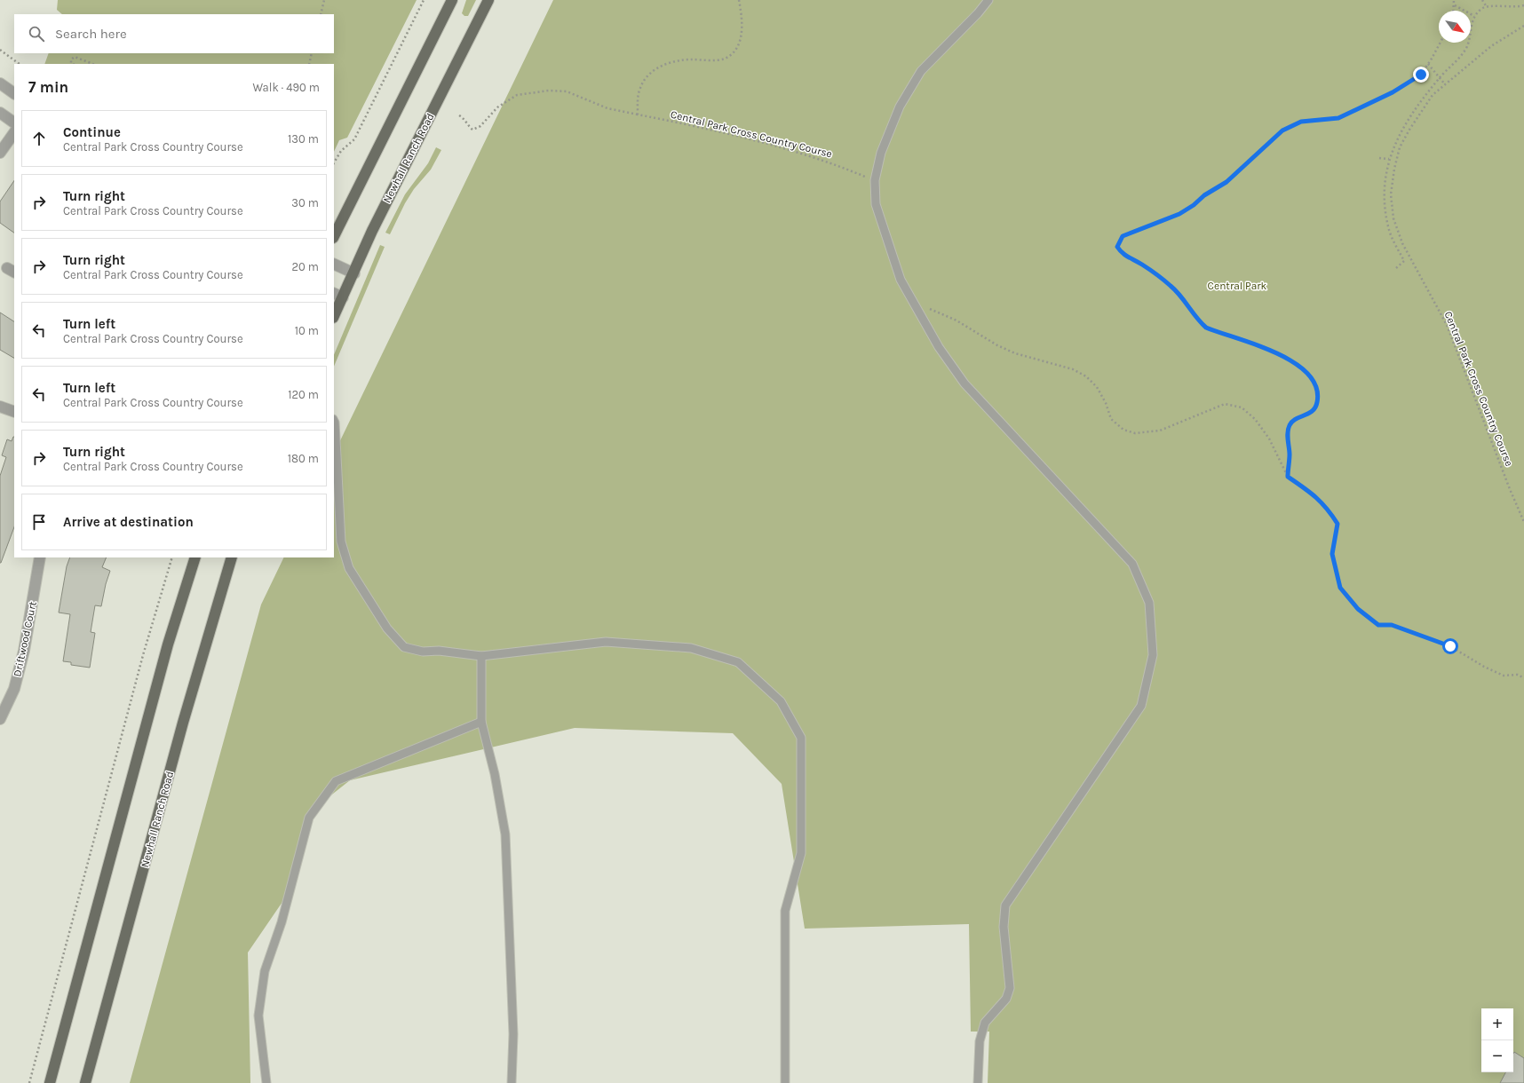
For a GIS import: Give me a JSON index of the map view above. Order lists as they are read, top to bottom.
{
  "streets": {
    "main road": ["Newhall Ranch Road"],
    "street": ["Driftwood Court"],
    "path": ["Central Park Cross Country Course"]
  },
  "parks": ["Central Park"],
  "north": "bottom right",
  "page": {
    "search": "Search here",
    "heading": ["7 min", "Walk · 490 m"],
    "list": [
      ["Continue", "Central Park Cross Country Course", "130 m"],
      ["Turn right", "Central Park Cross Country Course", "30 m"],
      ["Turn right", "Central Park Cross Country Course", "20 m"],
      ["Turn left", "Central Park Cross Country Course", "10 m"],
      ["Turn left", "Central Park Cross Country Course", "120 m"],
      ["Turn right", "Central Park Cross Country Course", "180 m"],
      "Arrive at destination"
    ],
    "map_buttons": ["+", "−"]
  }
}
